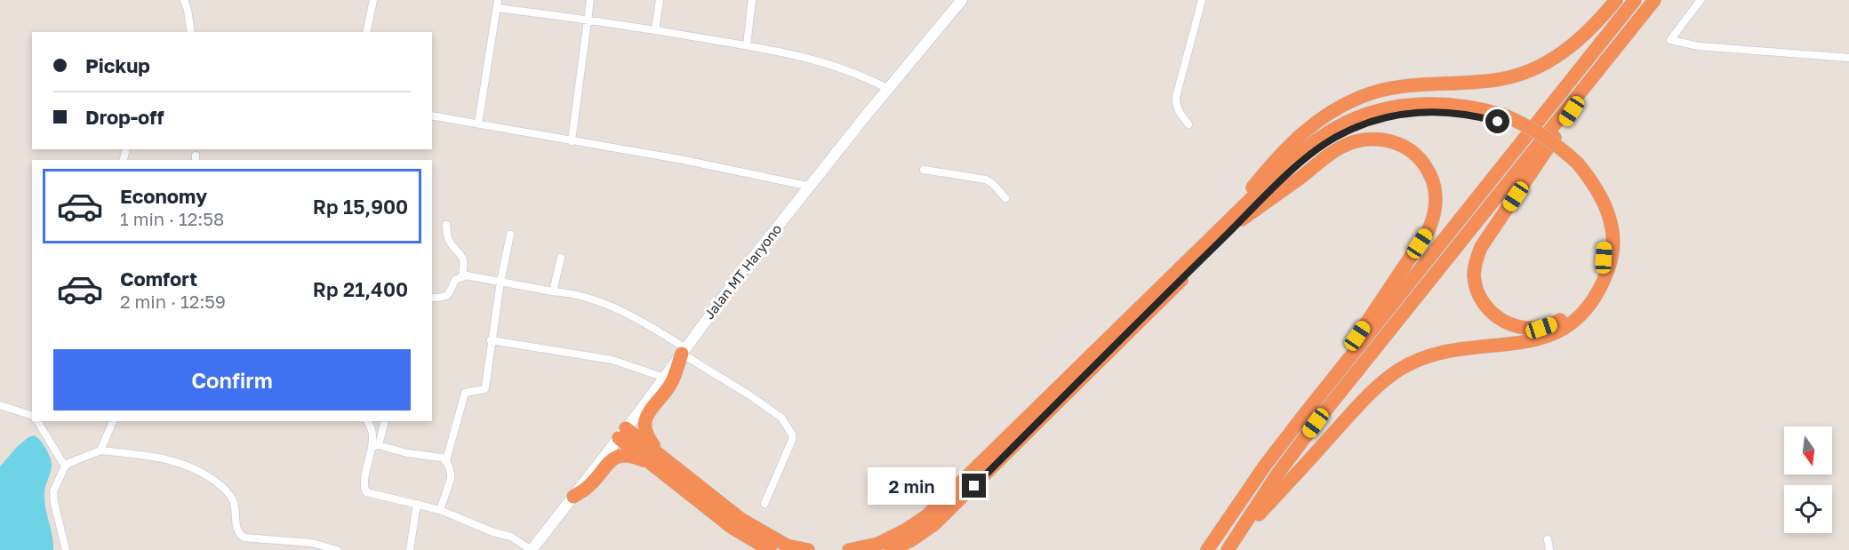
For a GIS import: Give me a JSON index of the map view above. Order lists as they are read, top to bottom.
{
  "streets": {
    "main road": ["Jalan MT Haryono"]
  },
  "north": "bottom",
  "page": {
    "banner": ["Pickup", "Drop-off"],
    "list": [
      {
        "name": "Economy",
        "note": "1 min · 12:58",
        "value": "Rp 15,900"
      },
      {
        "name": "Comfort",
        "note": "2 min · 12:59",
        "value": "Rp 21,400"
      }
    ],
    "buttons": "Confirm",
    "bubble": "2 min"
  }
}
